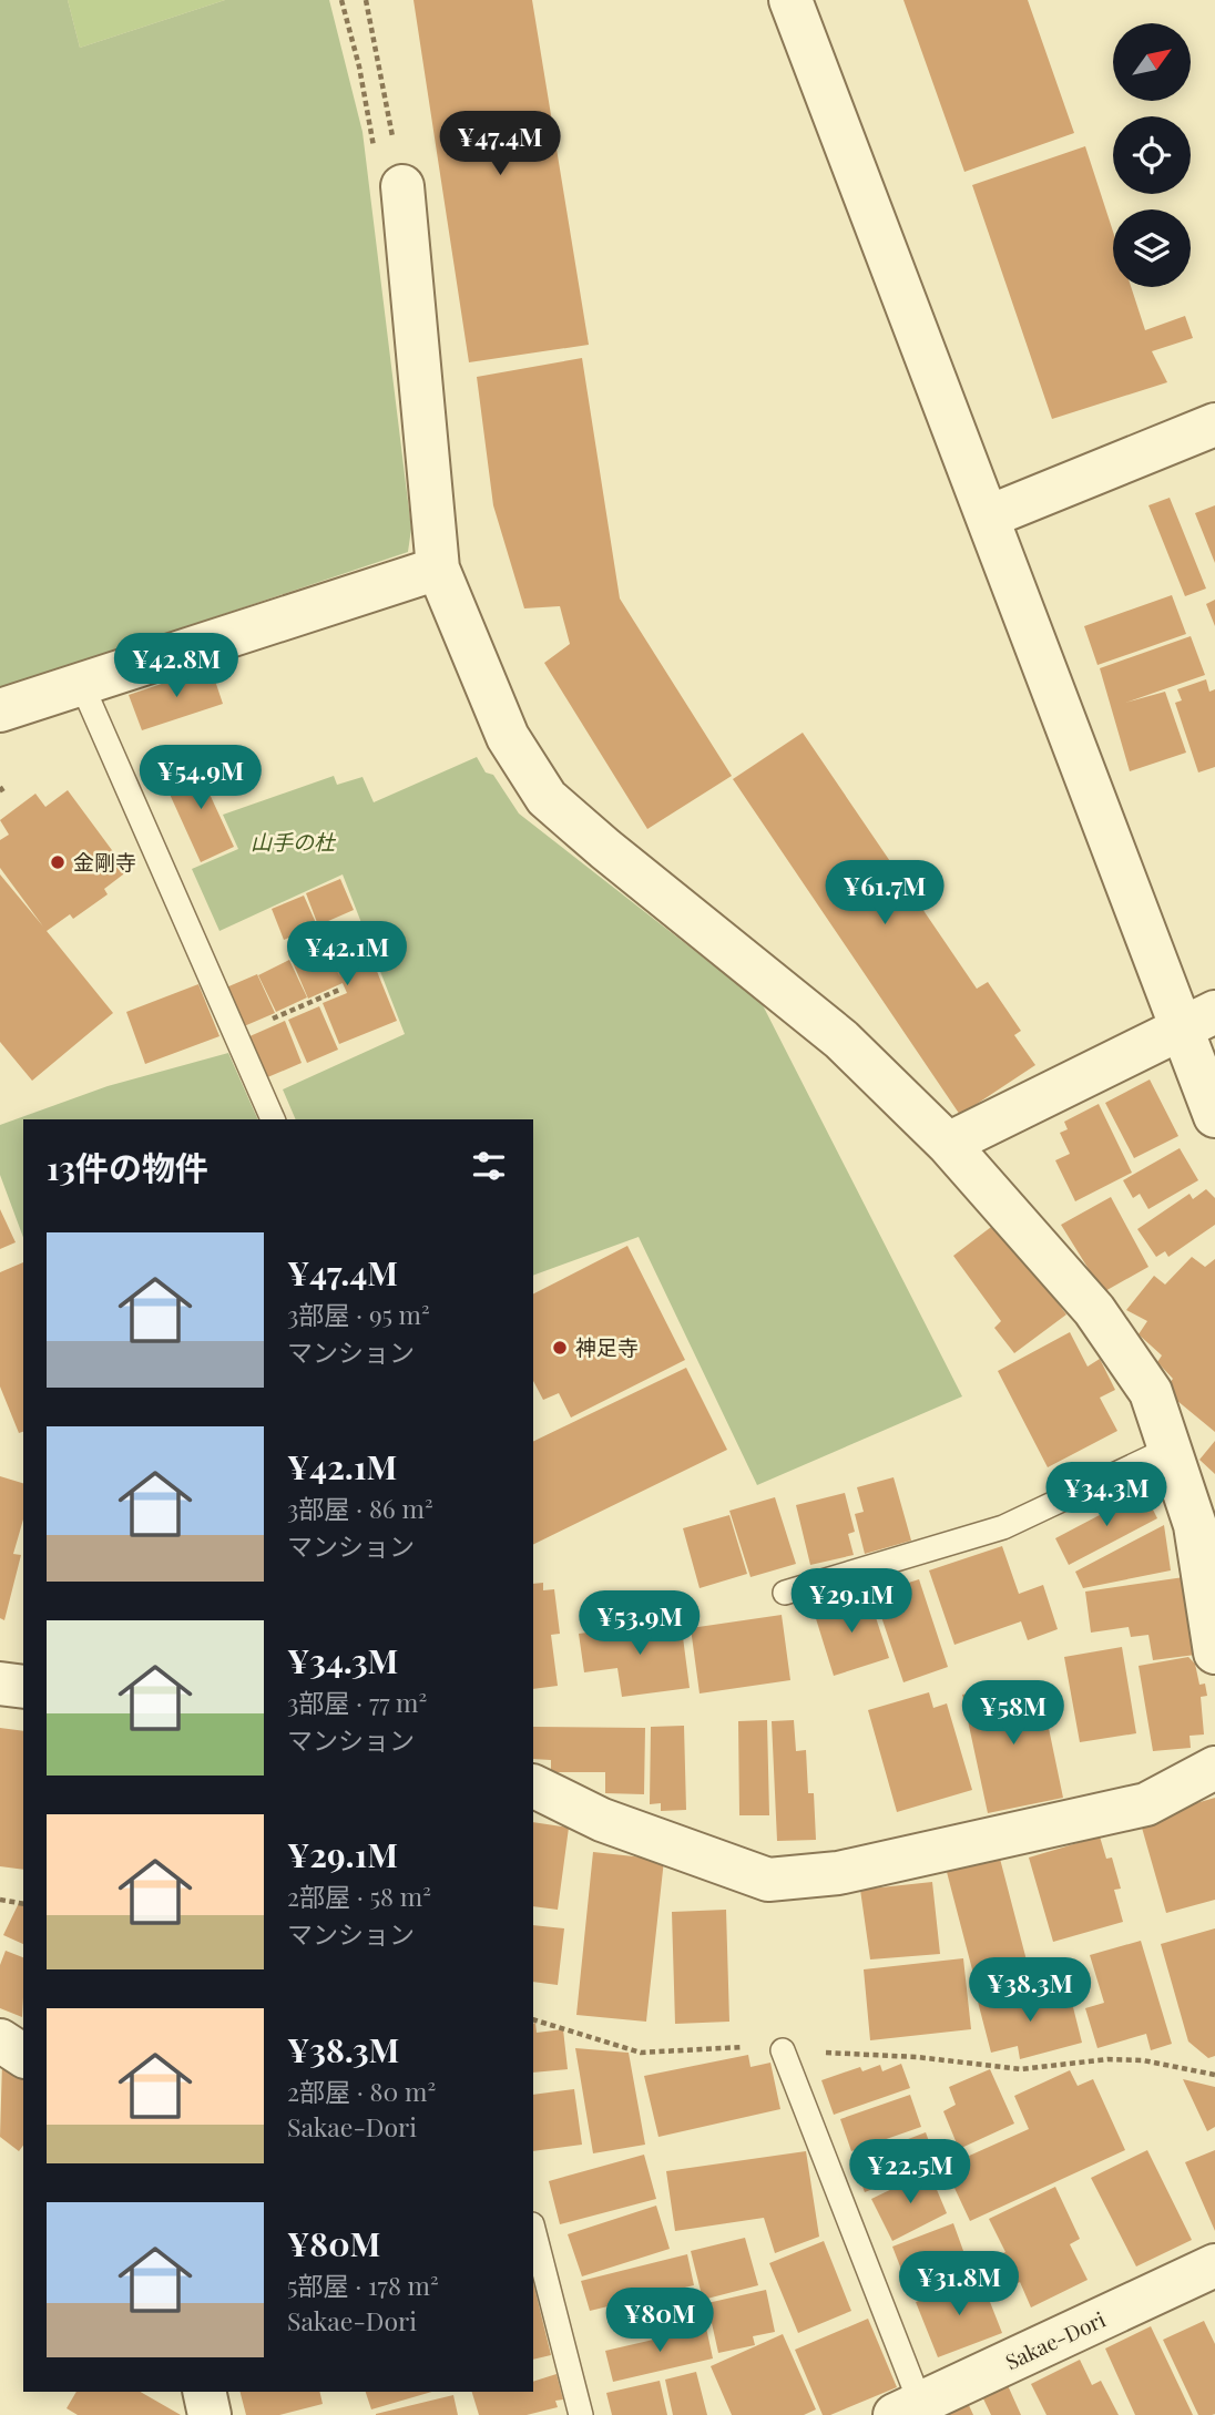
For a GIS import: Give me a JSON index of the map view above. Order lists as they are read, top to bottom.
{
  "streets": {
    "street": ["Sakae-Dori"]
  },
  "parks": ["山手の杜"],
  "places": ["金剛寺", "神足寺"],
  "north": "top right",
  "page": {
    "price": [
      "¥47.4M",
      "¥42.8M",
      "¥54.9M",
      "¥61.7M",
      "¥42.1M",
      "¥34.3M",
      "¥29.1M",
      "¥53.9M",
      "¥58M",
      "¥38.3M",
      "¥22.5M",
      "¥31.8M",
      "¥80M"
    ],
    "heading": "13件の物件",
    "list": [
      {
        "name": "¥47.4M",
        "note": "3部屋 · 95 m² · マンション"
      },
      {
        "name": "¥42.1M",
        "note": "3部屋 · 86 m² · マンション"
      },
      {
        "name": "¥34.3M",
        "note": "3部屋 · 77 m² · マンション"
      },
      {
        "name": "¥29.1M",
        "note": "2部屋 · 58 m² · マンション"
      },
      {
        "name": "¥38.3M",
        "note": "2部屋 · 80 m² · Sakae-Dori"
      },
      {
        "name": "¥80M",
        "note": "5部屋 · 178 m² · Sakae-Dori"
      }
    ]
  }
}
